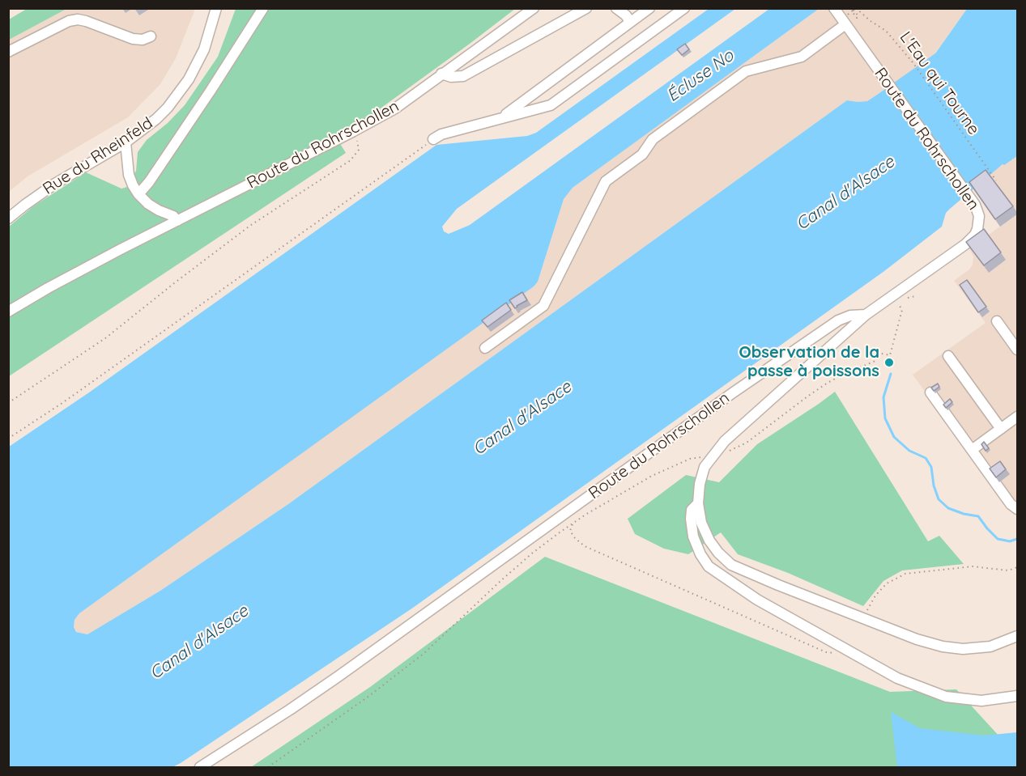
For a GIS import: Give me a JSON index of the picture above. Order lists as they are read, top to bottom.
{
  "streets": {
    "street": ["Route du Rohrschollen", "Rue du Rheinfeld"],
    "path": ["L'Eau qui Tourne"]
  },
  "crossings": [
    ["L'Eau qui Tourne", "Route du Rohrschollen"]
  ],
  "water": ["Écluse No", "Canal d'Alsace"],
  "places": ["Observation de la passe à poissons"]
}
